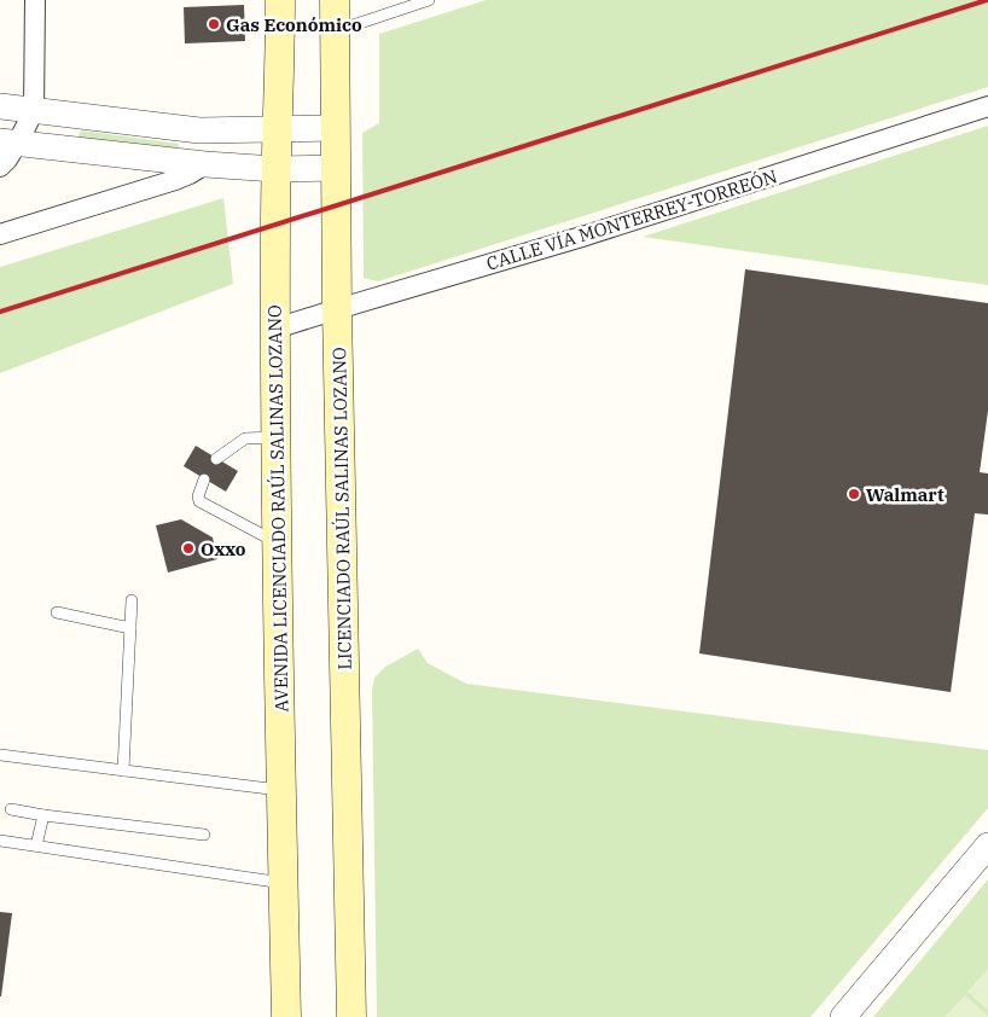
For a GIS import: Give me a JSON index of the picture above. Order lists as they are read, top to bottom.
{
  "streets": {
    "main road": ["AVENIDA LICENCIADO RAÚL SALINAS LOZANO", "LICENCIADO RAÚL SALINAS LOZANO"],
    "street": ["CALLE VÍA MONTERREY-TORREÓN"]
  },
  "crossings": [
    ["CALLE VÍA MONTERREY-TORREÓN", "AVENIDA LICENCIADO RAÚL SALINAS LOZANO"],
    ["CALLE VÍA MONTERREY-TORREÓN", "LICENCIADO RAÚL SALINAS LOZANO"]
  ],
  "places": ["Gas Económico", "Walmart", "Oxxo"]
}
